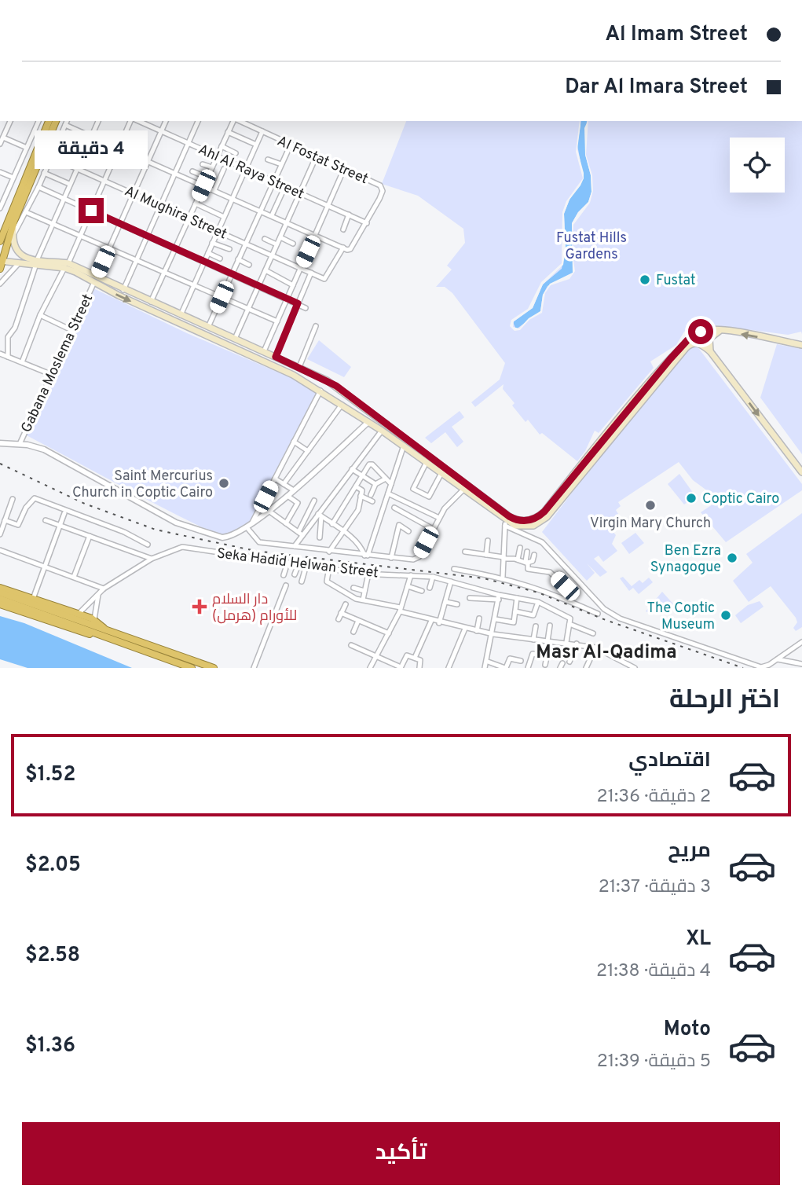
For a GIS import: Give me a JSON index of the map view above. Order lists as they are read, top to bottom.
{
  "streets": {
    "street": [
      "Al Fostat Street",
      "Ahl Al Raya Street",
      "Al Mughira Street",
      "Gabana Moslema Street",
      "Seka Hadid Helwan Street"
    ]
  },
  "crossings": [
    ["Al Fostat Street", "Ahl Al Raya Street"],
    ["Ahl Al Raya Street", "Gabana Moslema Street"],
    ["Al Mughira Street", "Gabana Moslema Street"]
  ],
  "districts": ["Masr Al-Qadima"],
  "parks": ["Fustat Hills Gardens"],
  "places": {
    "other": [
      "Fustat",
      "Saint Mercurius Church in Coptic Cairo",
      "Coptic Cairo",
      "Virgin Mary Church",
      "Ben Ezra Synagogue",
      "The Coptic Museum"
    ],
    "health": ["دار السلام للأورام (هرمل)"]
  },
  "page": {
    "banner": ["Al Imam Street", "Dar Al Imara Street"],
    "bubble": "4 دقيقة",
    "heading": "اختر الرحلة",
    "list": [
      {
        "name": "اقتصادي",
        "note": "2 دقيقة · 21:36",
        "value": "$1.52"
      },
      {
        "name": "مريح",
        "note": "3 دقيقة · 21:37",
        "value": "$2.05"
      },
      {
        "name": "XL",
        "note": "4 دقيقة · 21:38",
        "value": "$2.58"
      },
      {
        "name": "Moto",
        "note": "5 دقيقة · 21:39",
        "value": "$1.36"
      }
    ],
    "buttons": "تأكيد"
  }
}
